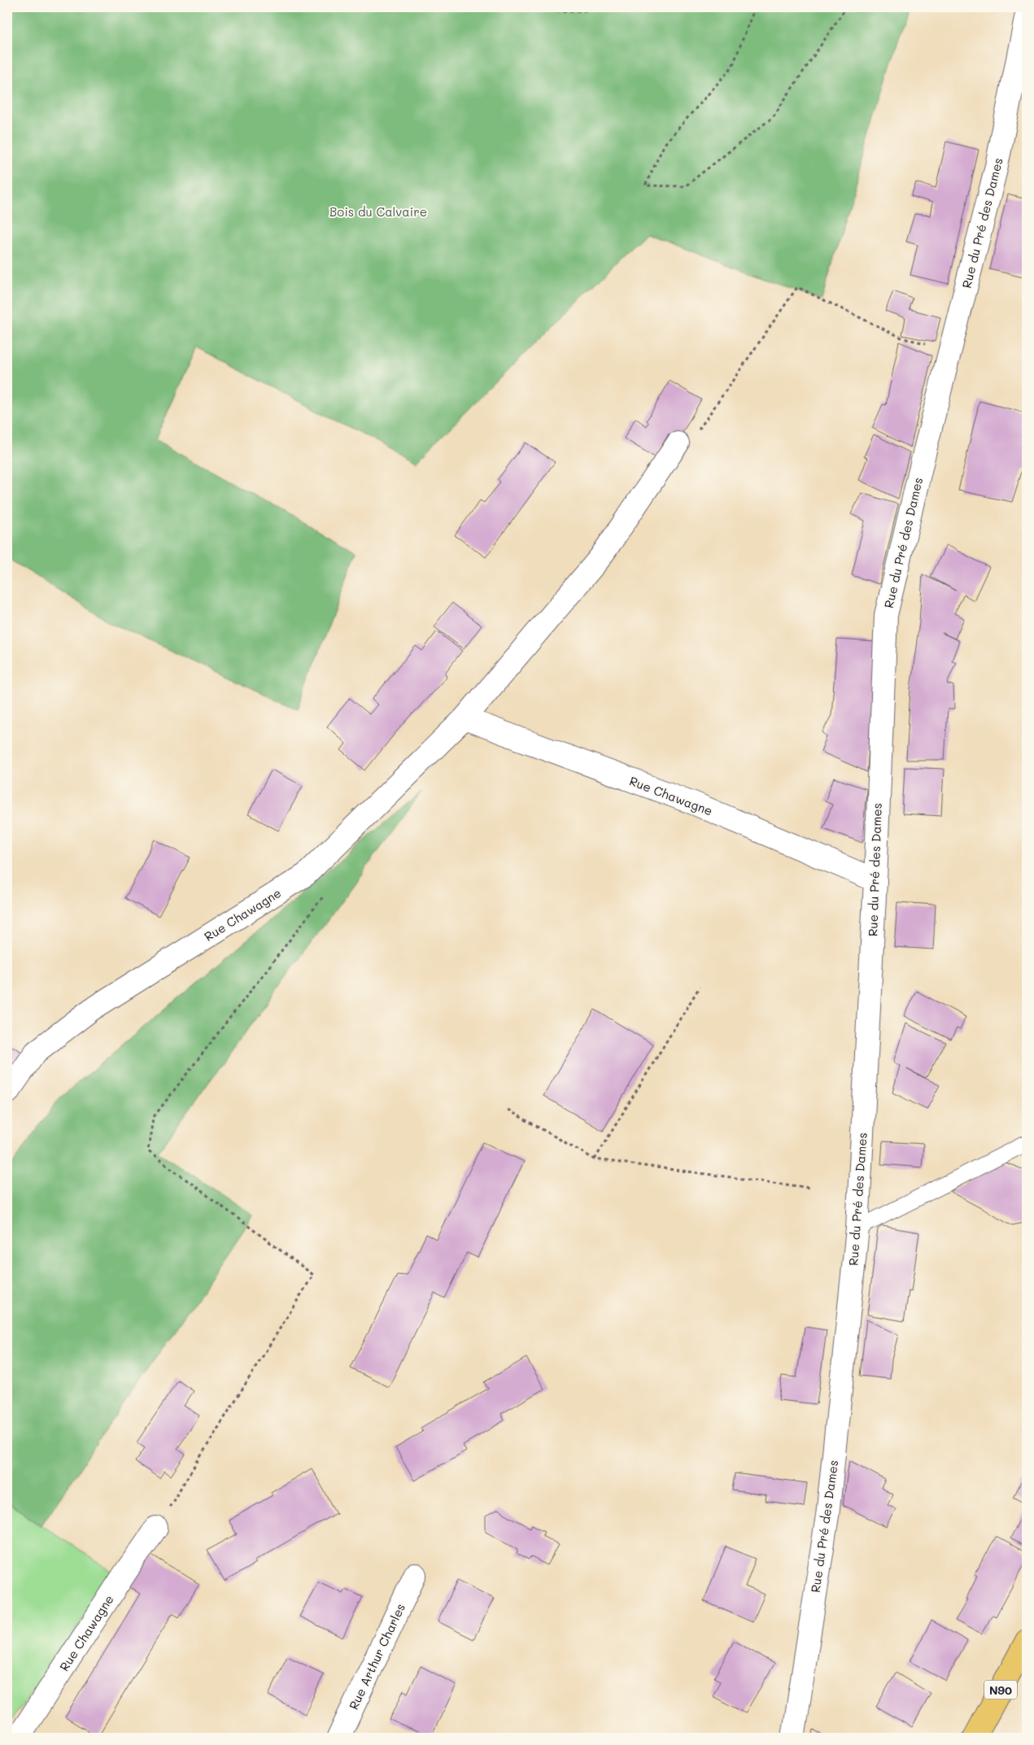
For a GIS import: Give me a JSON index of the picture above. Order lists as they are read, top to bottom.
{
  "streets": {
    "main road": ["N90"],
    "street": ["Rue du Pré des Dames", "Rue Chawagne", "Rue Arthur Charles"]
  },
  "crossings": [
    ["Rue du Pré des Dames", "Rue Chawagne"]
  ],
  "parks": ["Bois du Calvaire"]
}
